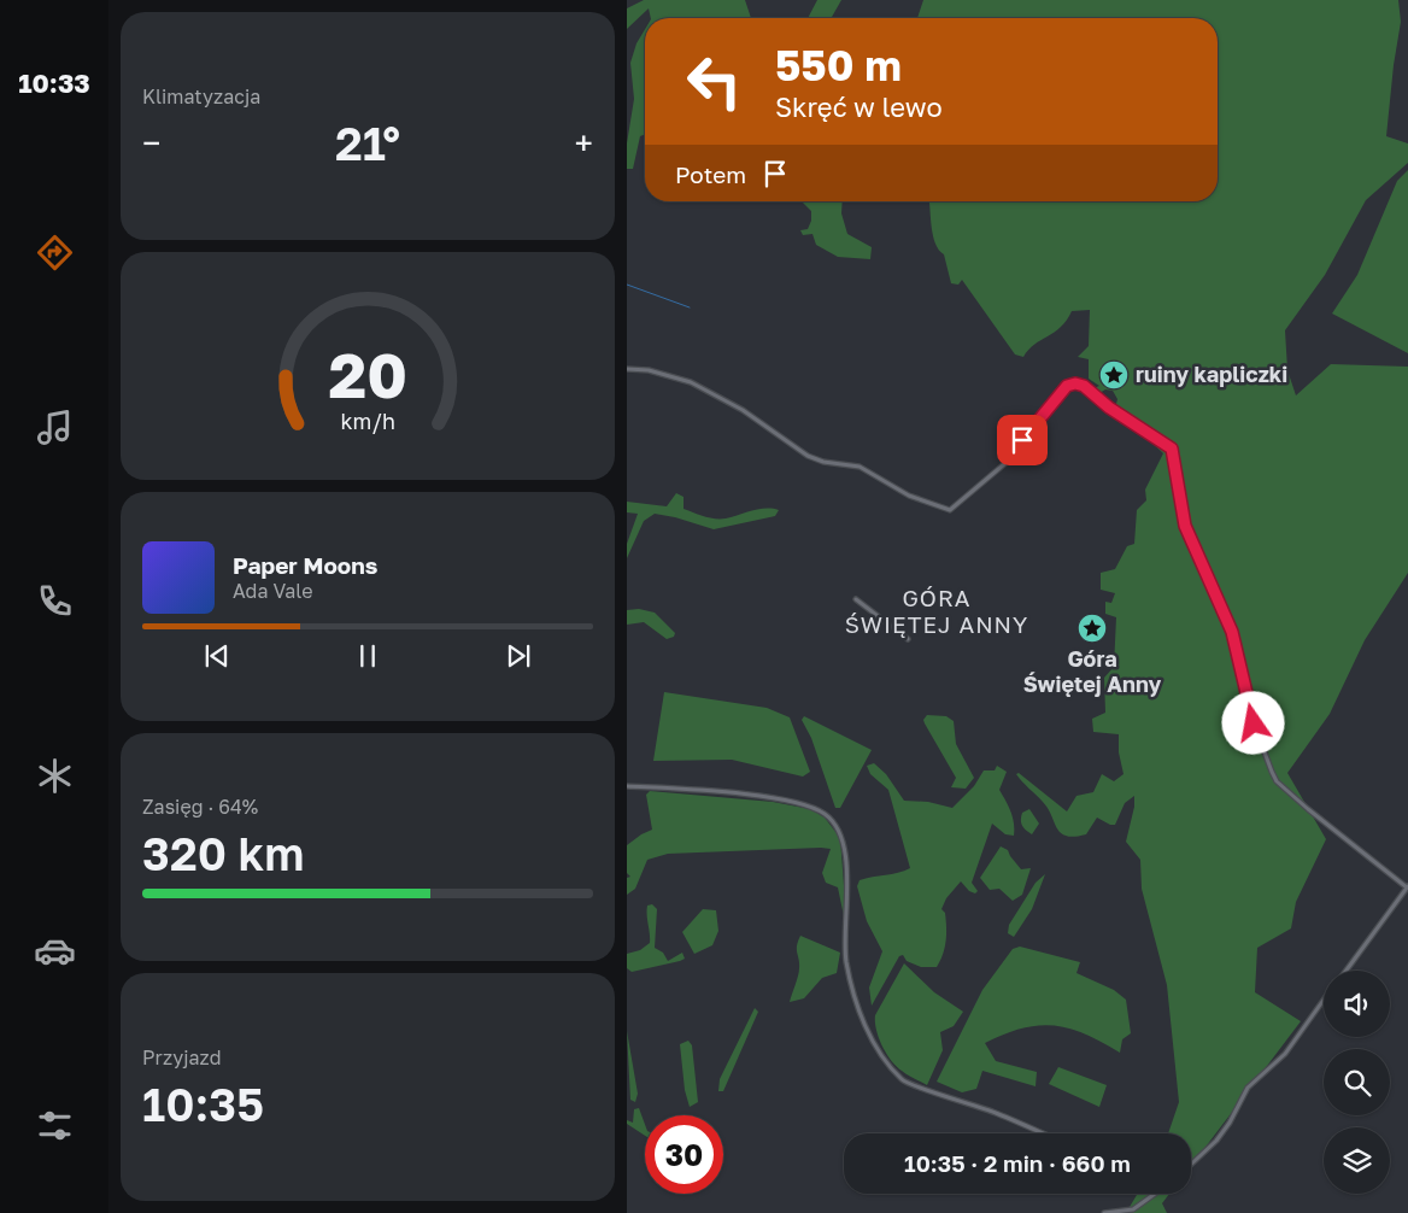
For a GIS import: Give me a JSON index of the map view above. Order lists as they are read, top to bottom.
{
  "districts": ["GÓRA ŚWIĘTEJ ANNY"],
  "places": {
    "place": ["ruiny kapliczki", "Góra Świętej Anny"]
  },
  "page": {
    "tabs": "10:33",
    "tile": [
      "Klimatyzacja",
      ["Zasięg · 64%", "320 km"],
      ["Przyjazd", "10:35"]
    ],
    "turn": ["550 m", "Skręć w lewo"],
    "heat": ["−", "21°", "+"],
    "then": "Potem",
    "song": ["Paper Moons", "Ada Vale"],
    "limit": "30",
    "trip": "10:35 · 2 min · 660 m",
    "gauge": ["20", "km/h"]
  }
}
